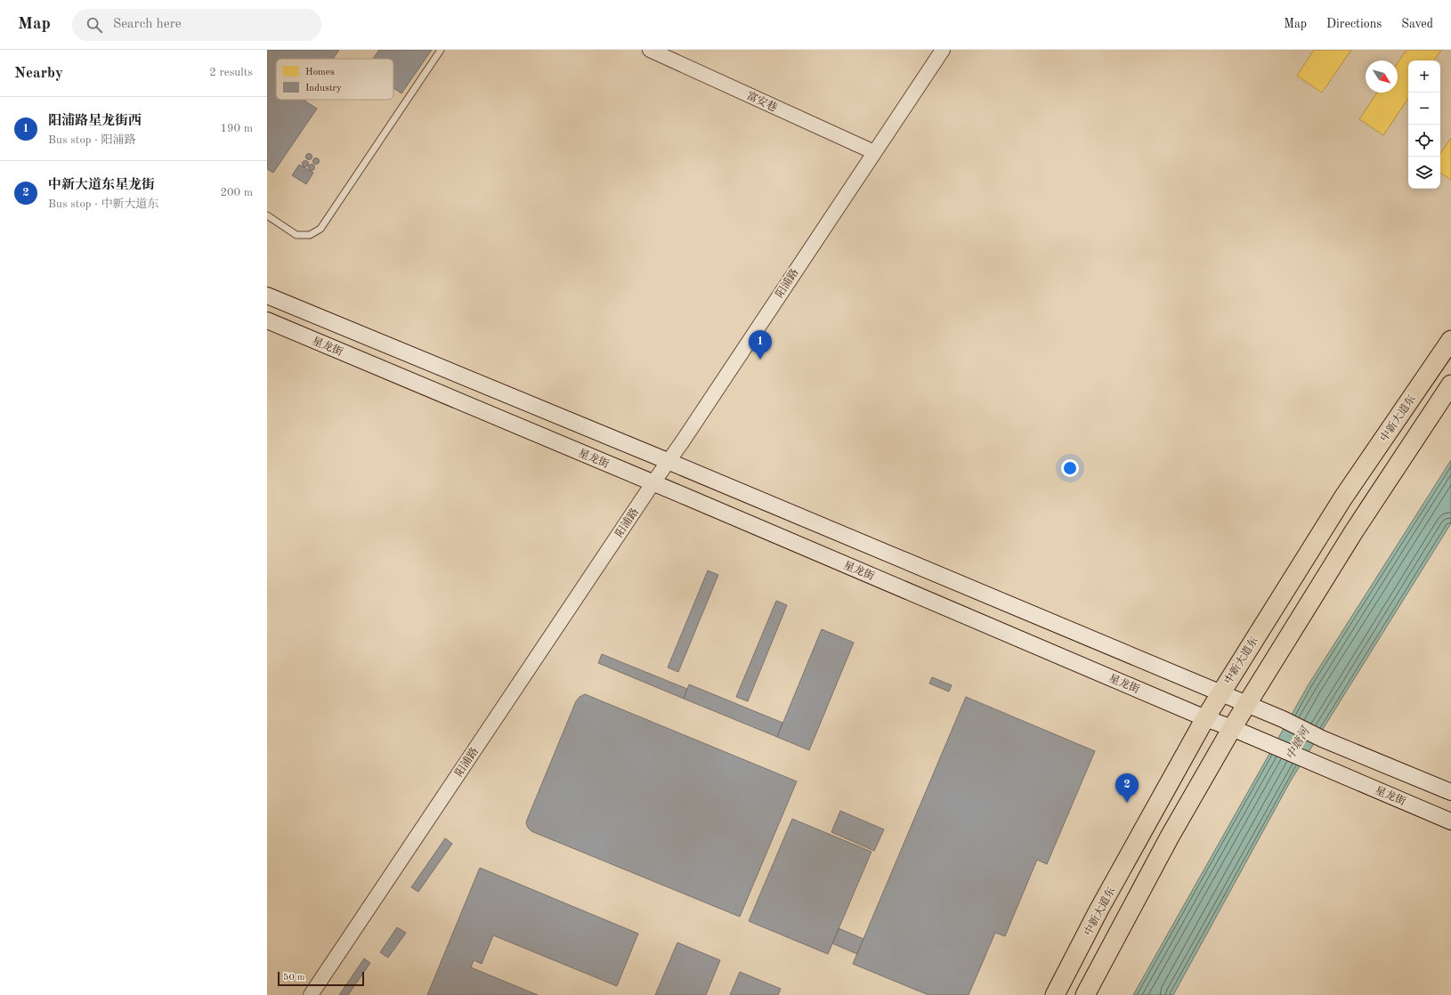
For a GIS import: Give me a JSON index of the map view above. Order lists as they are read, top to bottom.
{
  "streets": {
    "main road": ["星龙街", "中新大道东"],
    "street": ["富安巷", "阳浦路"]
  },
  "crossings": [
    ["富安巷", "阳浦路"],
    ["阳浦路", "星龙街"],
    ["星龙街", "中新大道东"]
  ],
  "water": ["中塘河"],
  "legend": ["Homes", "Industry"],
  "scale_bar": "50 m",
  "north": "bottom right",
  "page": {
    "header": "Map",
    "search": "Search here",
    "nav": ["Map", "Directions", "Saved"],
    "heading": ["Nearby", "2 results"],
    "map_buttons": ["+", "−"],
    "list": [
      {
        "mark": "1",
        "name": "阳浦路星龙街西",
        "note": "Bus stop · 阳浦路",
        "value": "190 m"
      },
      {
        "mark": "2",
        "name": "中新大道东星龙街",
        "note": "Bus stop · 中新大道东",
        "value": "200 m"
      }
    ],
    "pins": ["1", "2"],
    "scale": "50 m"
  }
}
